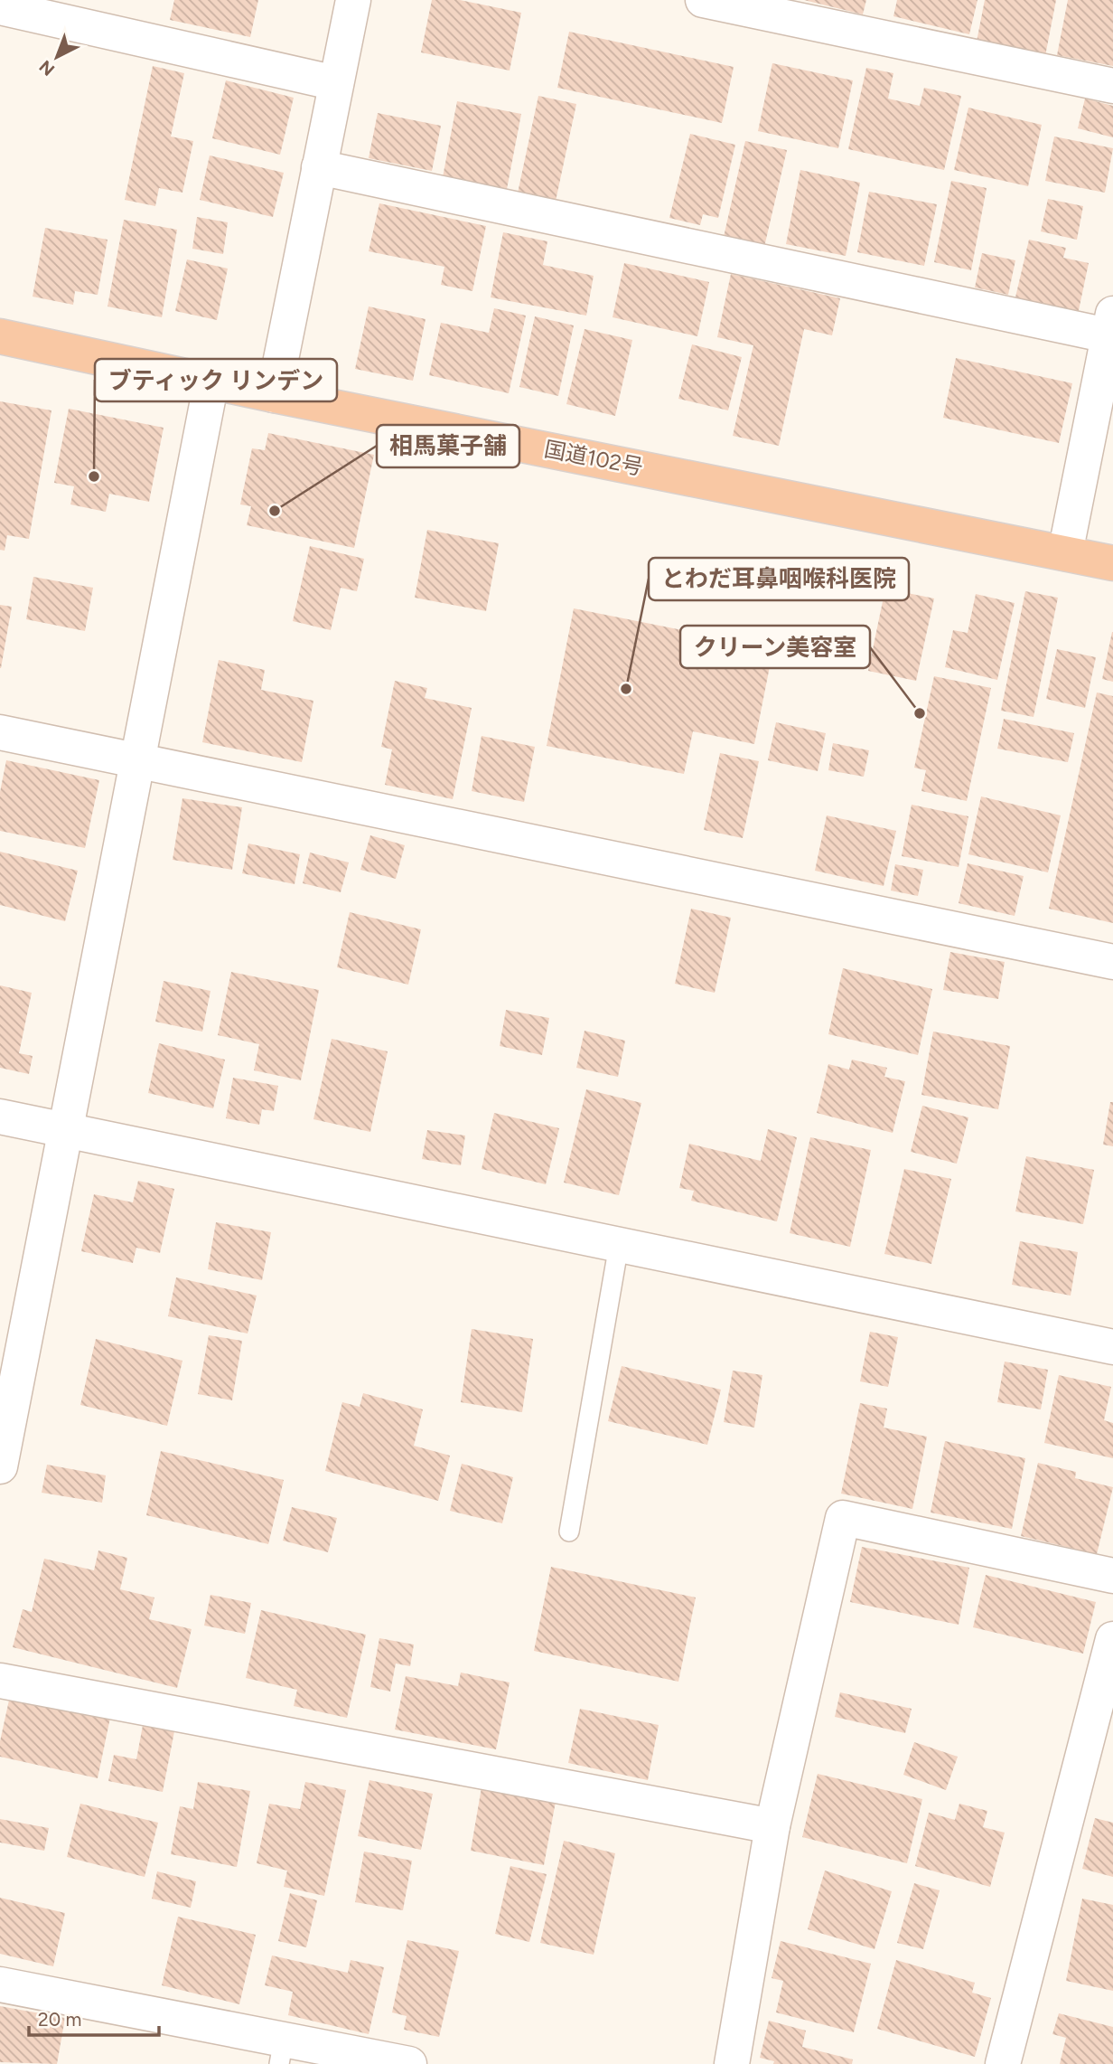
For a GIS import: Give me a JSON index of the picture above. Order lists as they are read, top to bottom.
{
  "streets": {
    "highway": ["国道102号"]
  },
  "places": [
    "ブティック リンデン",
    "相馬菓子舗",
    "とわだ耳鼻咽喉科医院",
    "クリーン美容室"
  ],
  "scale_bar": "20 m",
  "north": "bottom left"
}
